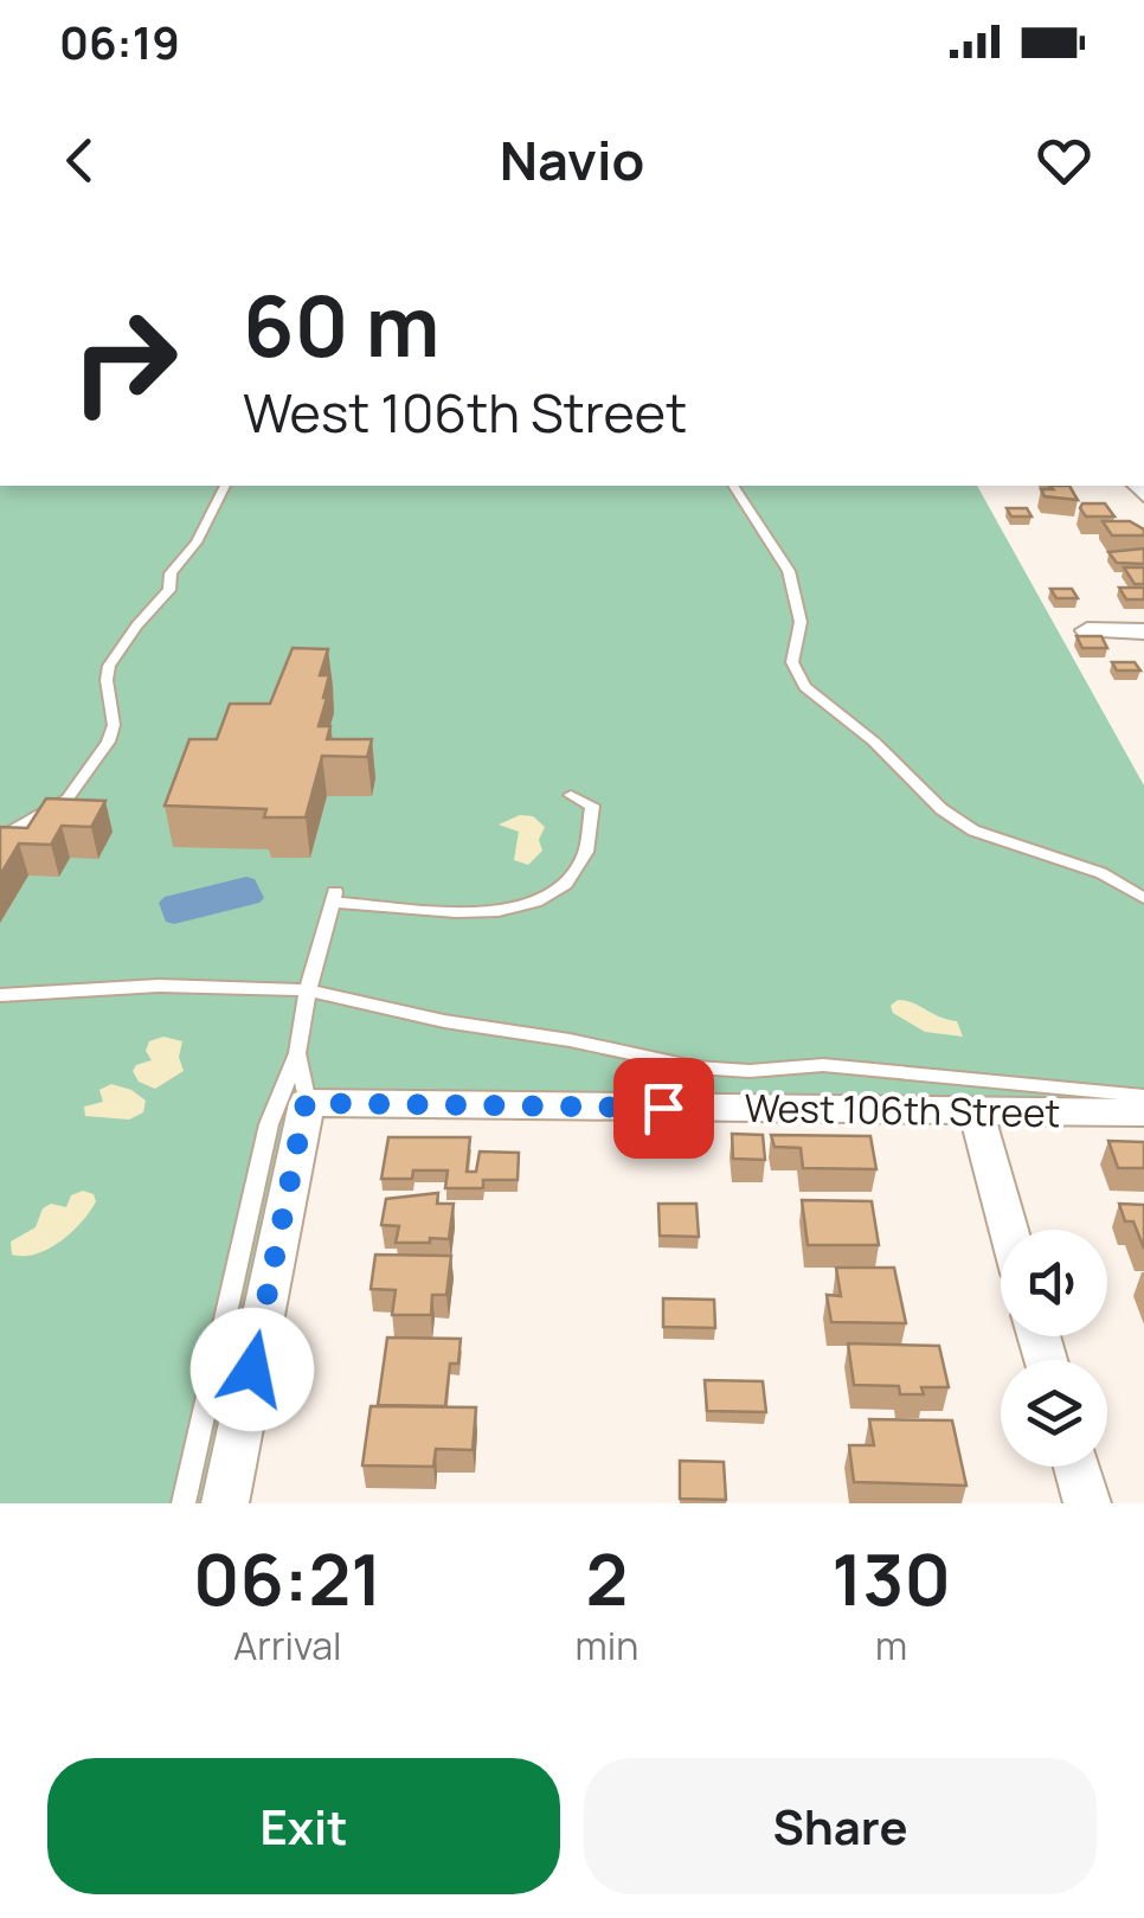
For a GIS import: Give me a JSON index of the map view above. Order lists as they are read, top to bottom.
{
  "streets": {
    "street": ["West 106th Street"]
  },
  "page": {
    "status": "06:19",
    "header": "Navio",
    "turn": ["60 m", "West 106th Street"],
    "eta": [
      "06:21",
      "Arrival",
      "2",
      "min",
      "130",
      "m"
    ],
    "buttons": ["Exit", "Share"]
  }
}
